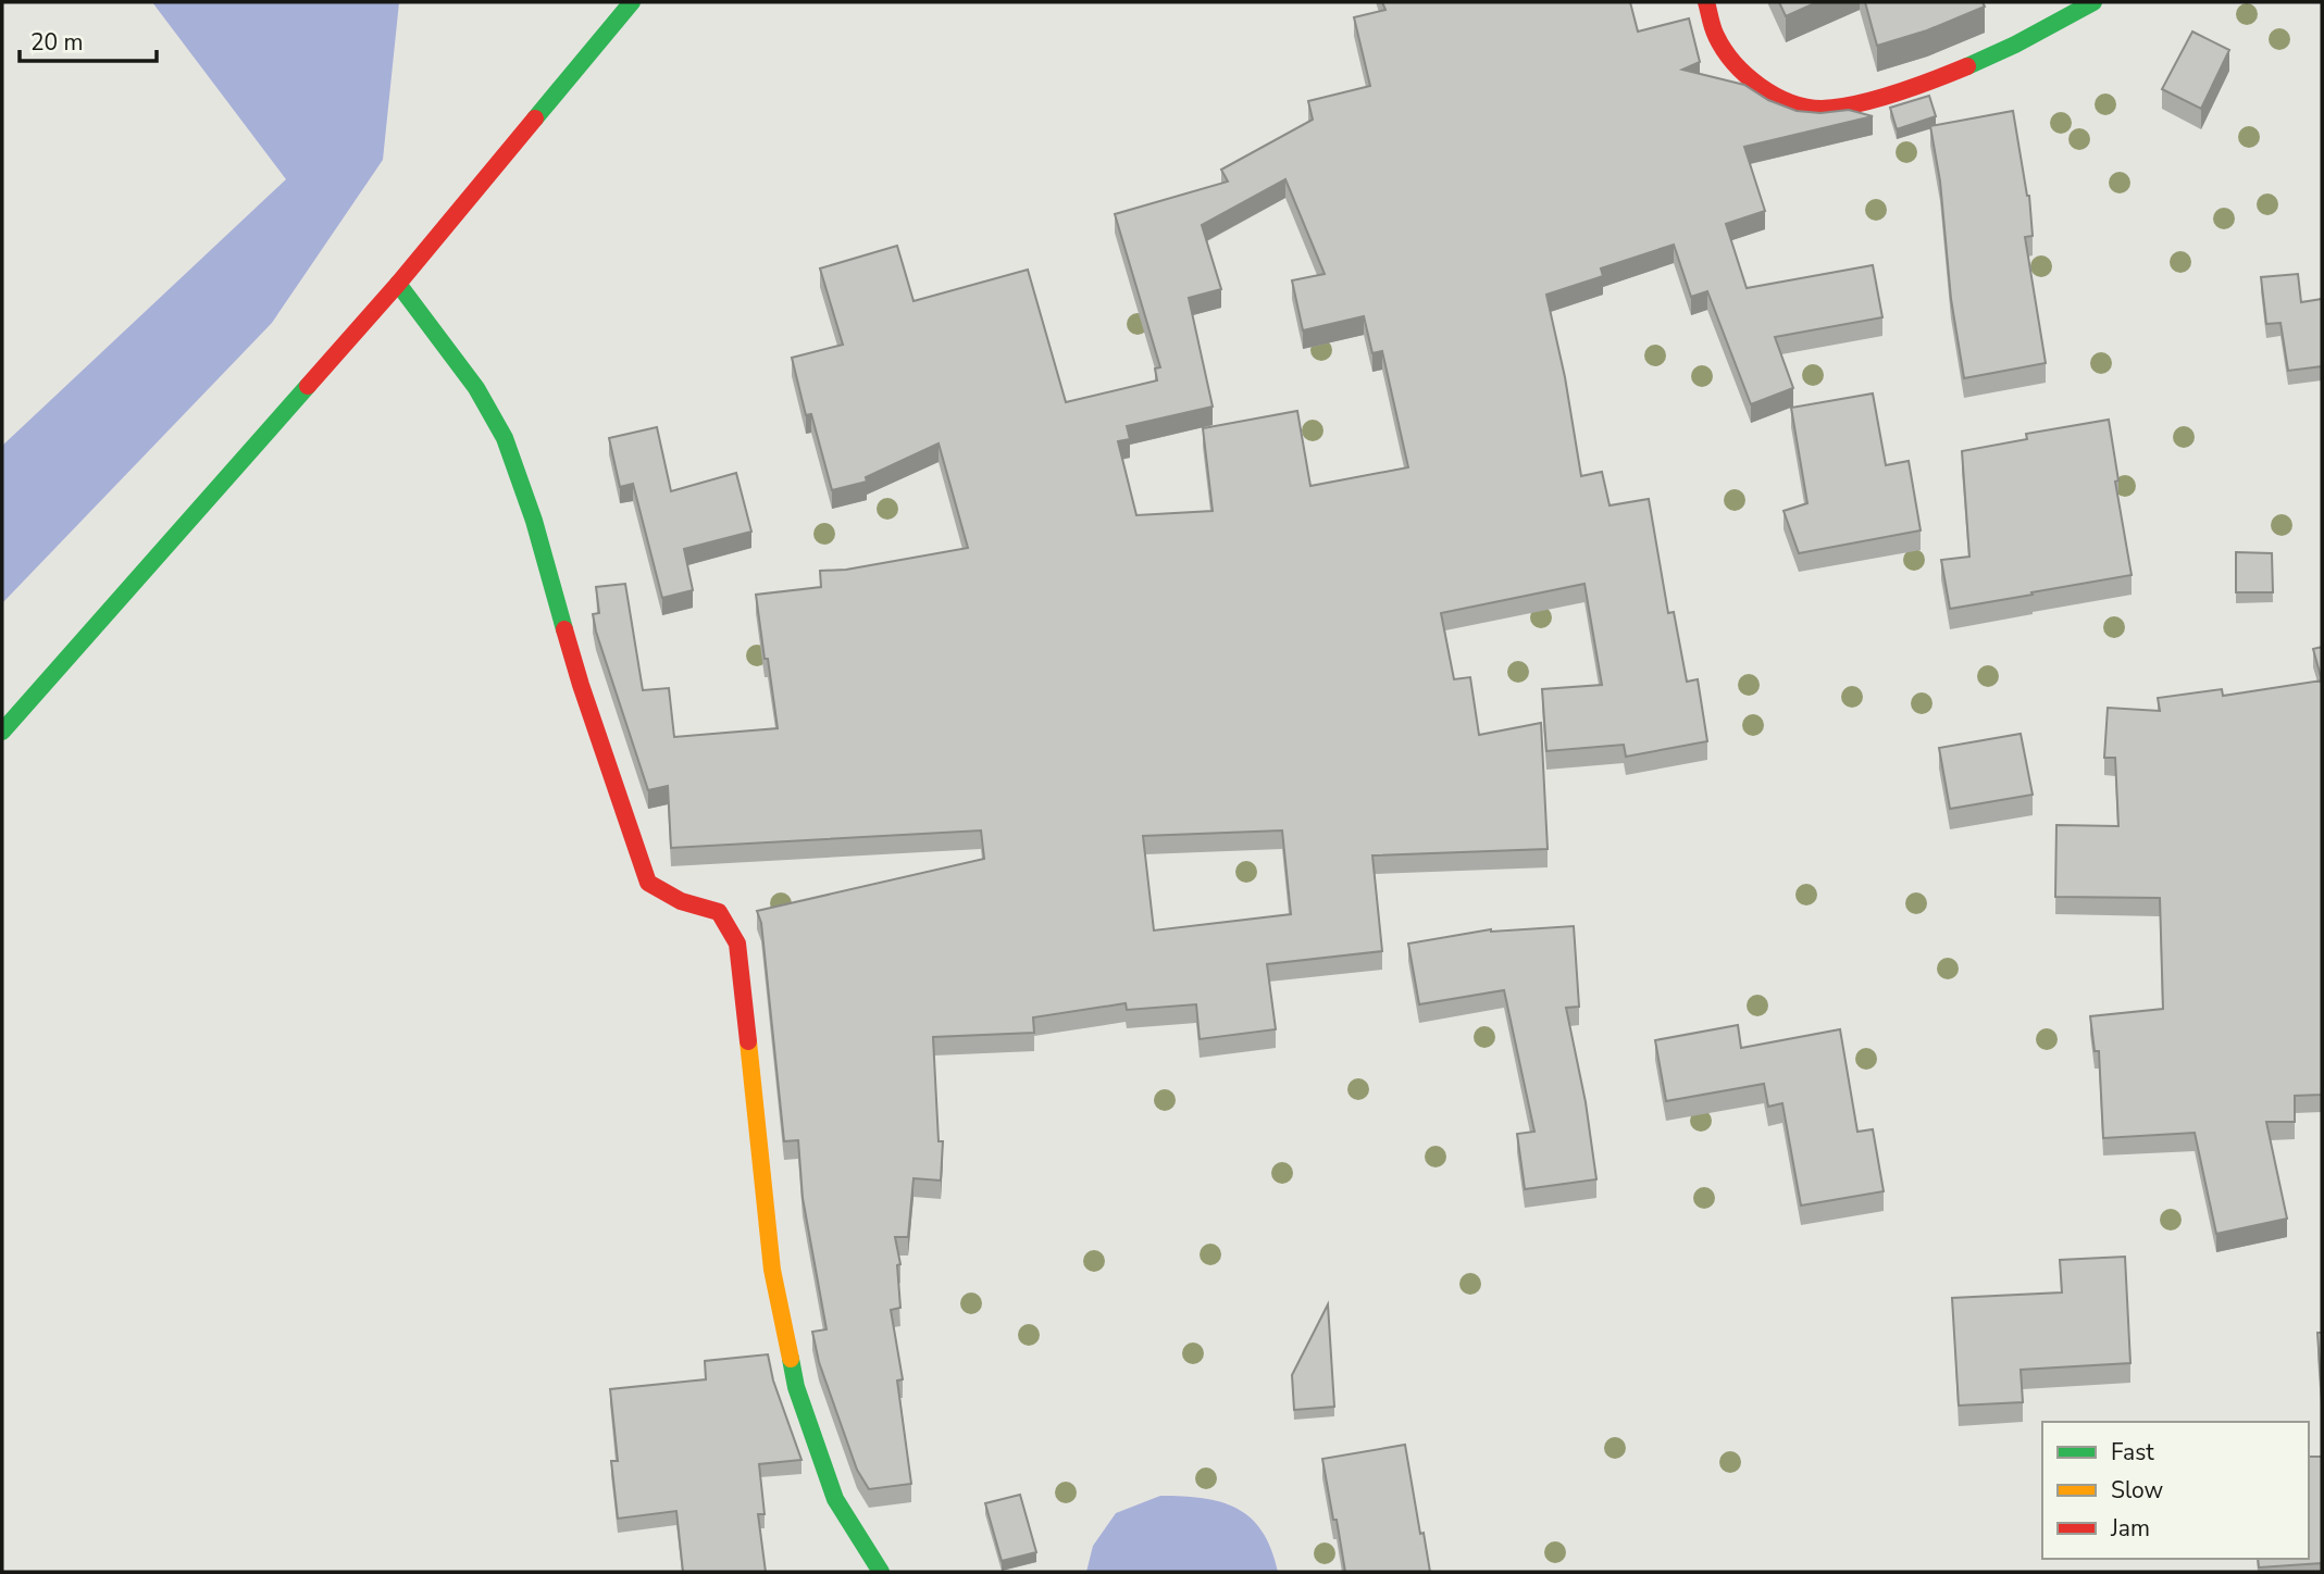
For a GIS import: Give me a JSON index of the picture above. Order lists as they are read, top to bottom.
{
  "legend": ["Fast", "Slow", "Jam"],
  "scale_bar": "20 m"
}
